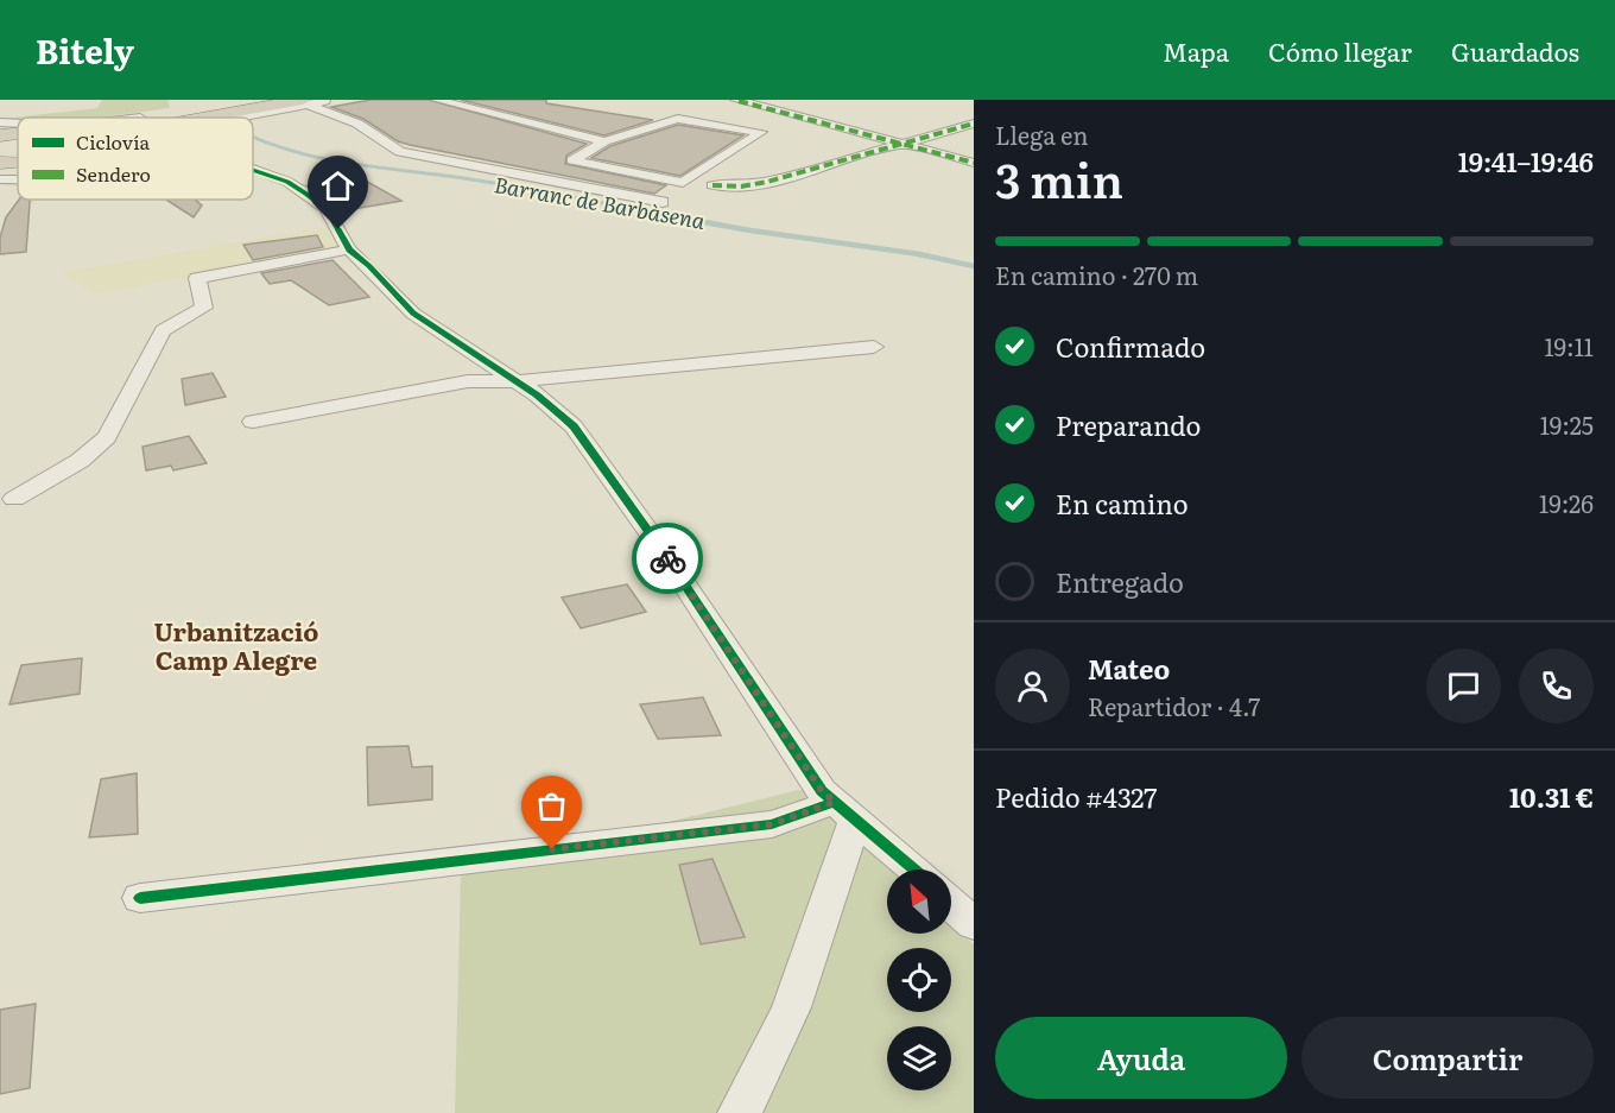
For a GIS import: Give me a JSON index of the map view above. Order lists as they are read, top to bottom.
{
  "districts": ["Urbanització Camp Alegre"],
  "water": ["Barranc de Barbàsena"],
  "legend": ["Ciclovía", "Sendero"],
  "north": "top left",
  "page": {
    "header": "Bitely",
    "nav": ["Mapa", "Cómo llegar", "Guardados"],
    "heading": ["3 min", "Llega en", "19:41–19:46"],
    "panel": [
      "Mateo",
      "Repartidor · 4.7",
      "Pedido #4327",
      "10.31 €"
    ],
    "bar": "En camino · 270 m",
    "list": [
      ["Confirmado", "19:11"],
      ["Preparando", "19:25"],
      ["En camino", "19:26"],
      "Entregado"
    ],
    "buttons": ["Ayuda", "Compartir"]
  }
}
